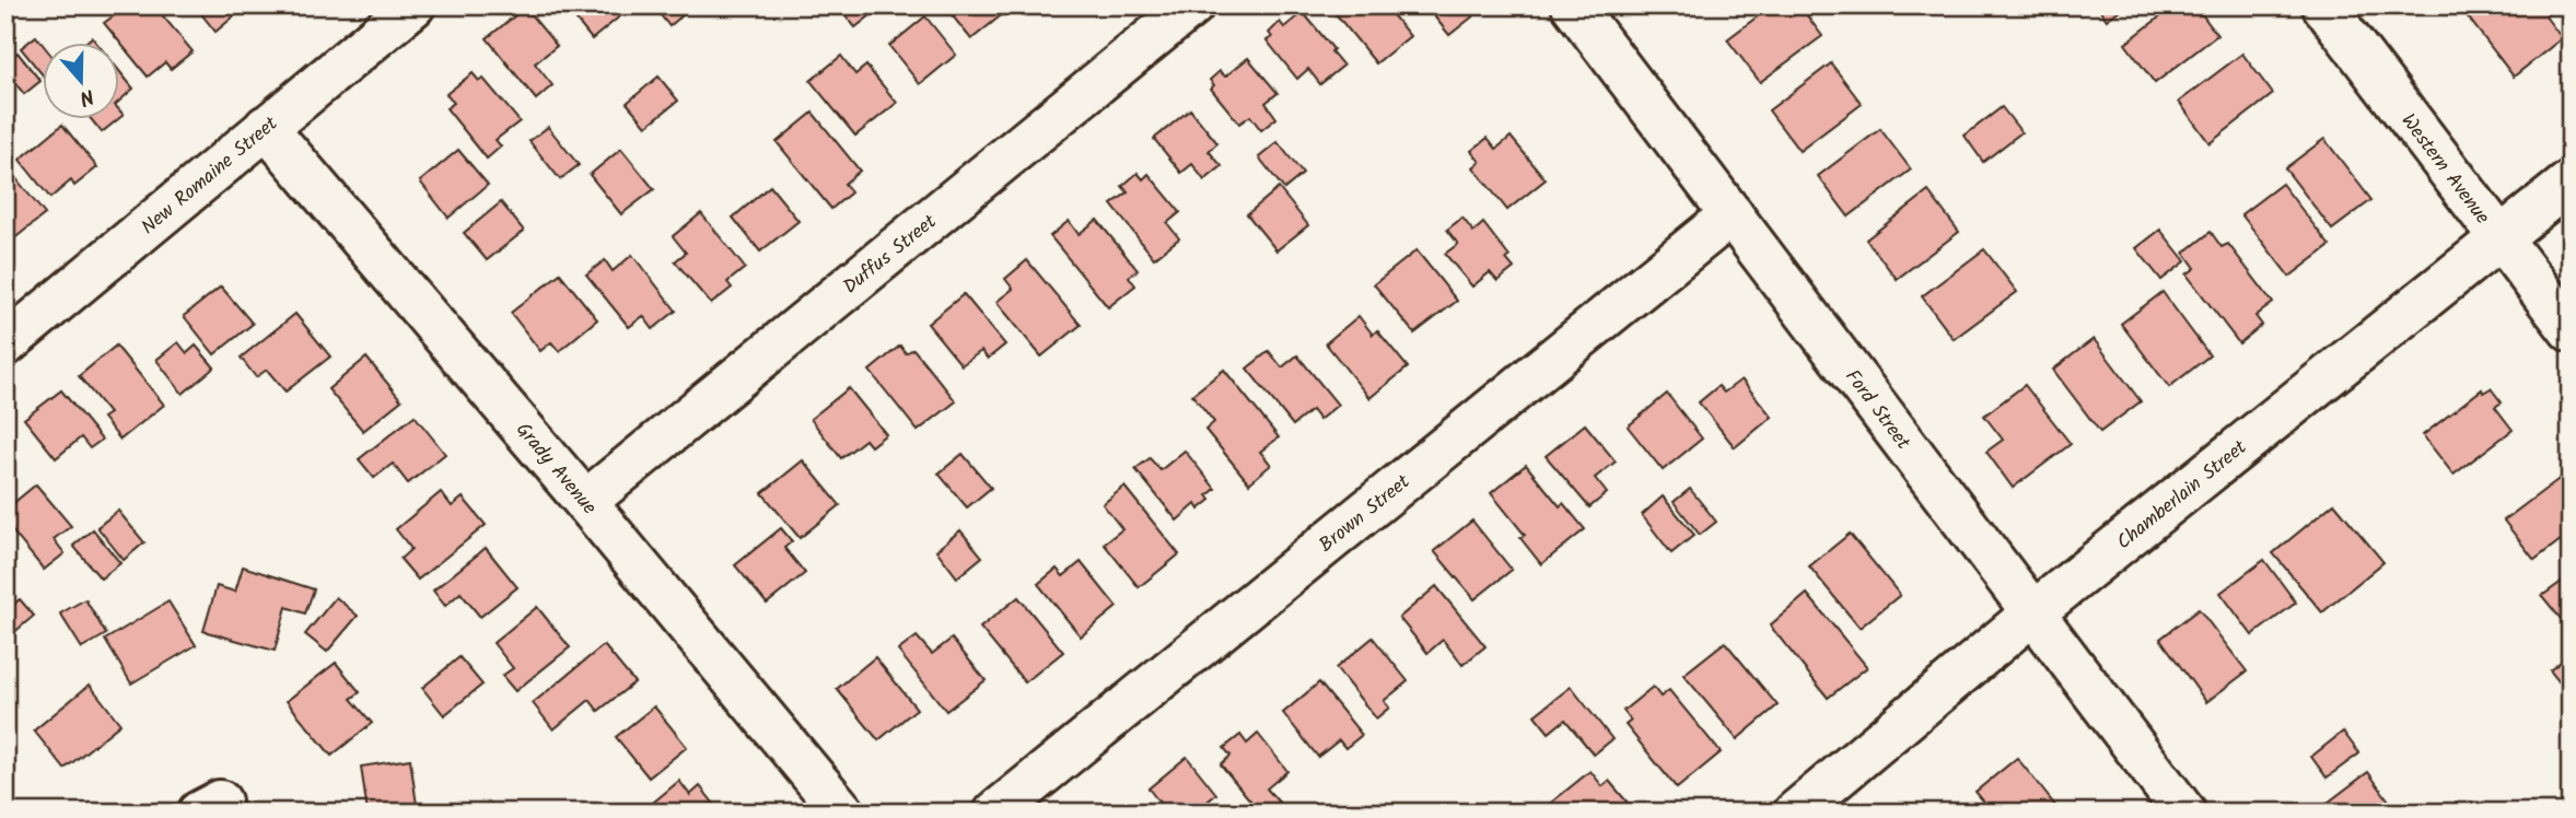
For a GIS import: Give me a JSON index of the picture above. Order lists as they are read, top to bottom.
{
  "streets": {
    "street": [
      "Western Avenue",
      "New Romaine Street",
      "Duffus Street",
      "Ford Street",
      "Grady Avenue",
      "Chamberlain Street",
      "Brown Street"
    ]
  },
  "crossings": [
    ["Western Avenue", "Chamberlain Street"],
    ["New Romaine Street", "Grady Avenue"],
    ["Duffus Street", "Grady Avenue"],
    ["Ford Street", "Chamberlain Street"],
    ["Ford Street", "Brown Street"]
  ],
  "north": "bottom"
}
